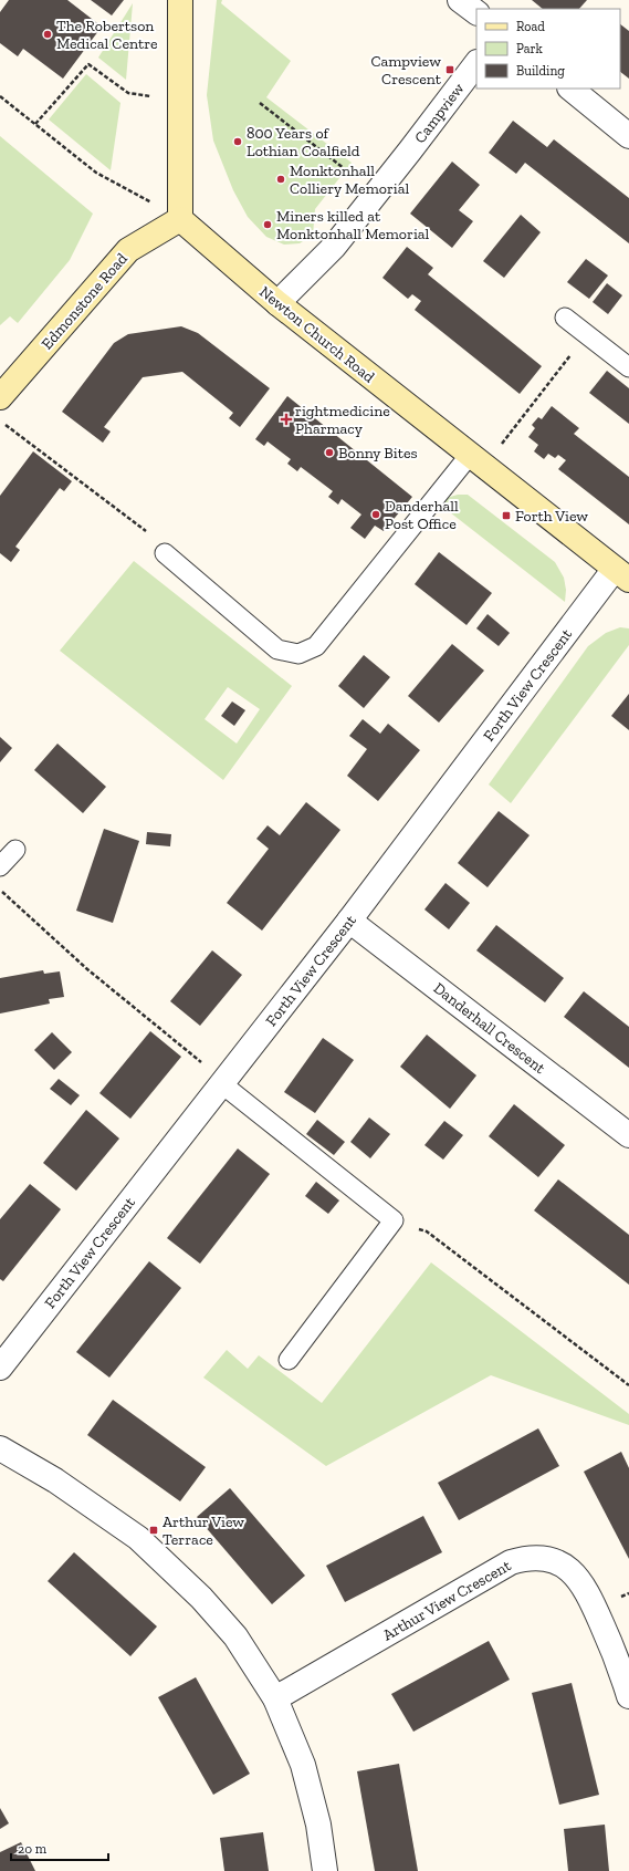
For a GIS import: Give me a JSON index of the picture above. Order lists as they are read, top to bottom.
{
  "streets": {
    "street": [
      "Campview",
      "Edmonstone Road",
      "Newton Church Road",
      "Forth View Crescent",
      "Danderhall Crescent",
      "Arthur View Crescent"
    ]
  },
  "crossings": [
    ["Campview", "Newton Church Road"],
    ["Edmonstone Road", "Newton Church Road"],
    ["Newton Church Road", "Forth View Crescent"],
    ["Forth View Crescent", "Danderhall Crescent"]
  ],
  "places": {
    "other": [
      "The Robertson Medical Centre",
      "800 Years of Lothian Coalfield",
      "Monktonhall Colliery Memorial",
      "Miners killed at Monktonhall Memorial",
      "Bonny Bites",
      "Danderhall Post Office"
    ],
    "transit": ["Campview Crescent", "Forth View", "Arthur View Terrace"],
    "health": ["rightmedicine Pharmacy"]
  },
  "legend": ["Road", "Park", "Building"],
  "scale_bar": "20 m"
}
